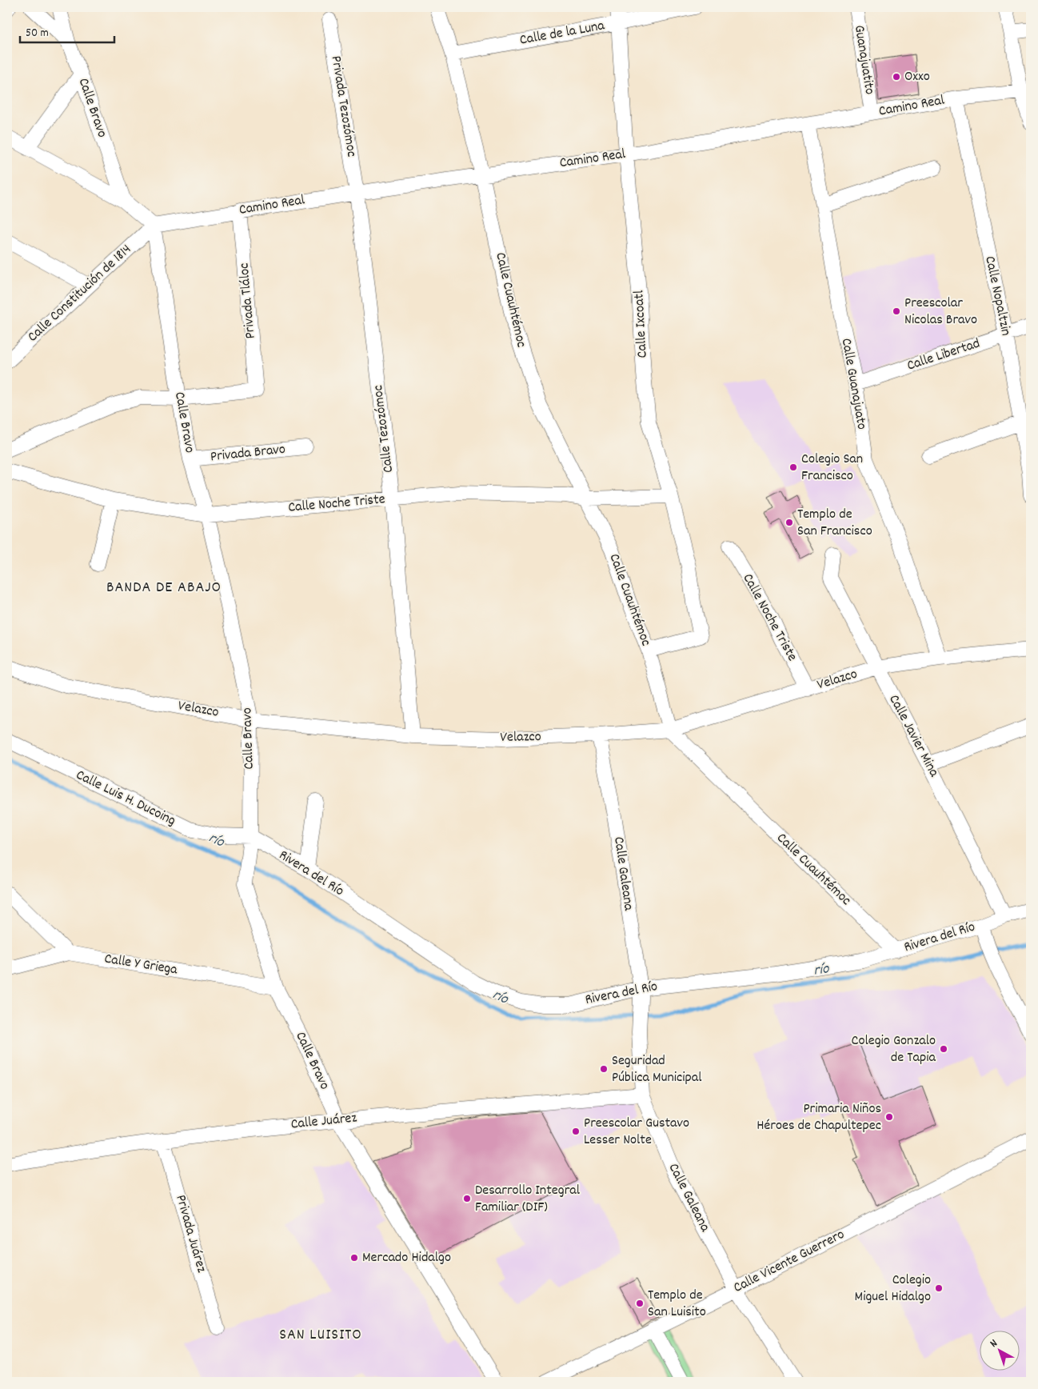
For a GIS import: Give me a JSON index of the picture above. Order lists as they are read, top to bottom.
{
  "streets": {
    "street": [
      "Calle de la Luna",
      "Guanajuatito",
      "Privada Tezozómoc",
      "Camino Real",
      "Calle Bravo",
      "Calle Constitución de 1814",
      "Calle Nopaltzin",
      "Calle Cuauhtémoc",
      "Privada Tláloc",
      "Calle Ixcoatl",
      "Calle Libertad",
      "Calle Guanajuato",
      "Calle Tezozómoc",
      "Privada Bravo",
      "Calle Noche Triste",
      "Velazco",
      "Calle Javier Mina",
      "Calle Luis H. Ducoing",
      "Rivera del Río",
      "Calle Galeana",
      "Calle Y Griega",
      "Calle Juárez",
      "Privada Juárez",
      "Calle Vicente Guerrero"
    ]
  },
  "crossings": [
    ["Calle de la Luna", "Calle Cuauhtémoc"],
    ["Calle de la Luna", "Calle Ixcoatl"],
    ["Guanajuatito", "Camino Real"],
    ["Privada Tezozómoc", "Camino Real"],
    ["Privada Tezozómoc", "Calle Tezozómoc"],
    ["Camino Real", "Calle Bravo"],
    ["Camino Real", "Calle Constitución de 1814"],
    ["Camino Real", "Calle Nopaltzin"],
    ["Camino Real", "Calle Cuauhtémoc"],
    ["Camino Real", "Privada Tláloc"],
    ["Camino Real", "Calle Ixcoatl"],
    ["Camino Real", "Calle Guanajuato"],
    ["Camino Real", "Calle Tezozómoc"],
    ["Calle Bravo", "Calle Constitución de 1814"],
    ["Calle Bravo", "Privada Tláloc"],
    ["Calle Bravo", "Privada Bravo"],
    ["Calle Bravo", "Calle Noche Triste"],
    ["Calle Bravo", "Velazco"],
    ["Calle Bravo", "Calle Luis H. Ducoing"],
    ["Calle Bravo", "Rivera del Río"],
    ["Calle Bravo", "Calle Y Griega"],
    ["Calle Bravo", "Calle Juárez"],
    ["Calle Nopaltzin", "Calle Libertad"],
    ["Calle Cuauhtémoc", "Calle Ixcoatl"],
    ["Calle Cuauhtémoc", "Calle Noche Triste"],
    ["Calle Cuauhtémoc", "Velazco"],
    ["Calle Cuauhtémoc", "Rivera del Río"],
    ["Calle Ixcoatl", "Calle Noche Triste"],
    ["Calle Libertad", "Calle Guanajuato"],
    ["Calle Guanajuato", "Velazco"],
    ["Calle Tezozómoc", "Calle Noche Triste"],
    ["Calle Tezozómoc", "Velazco"],
    ["Calle Noche Triste", "Velazco"],
    ["Velazco", "Calle Javier Mina"],
    ["Velazco", "Calle Galeana"],
    ["Calle Javier Mina", "Rivera del Río"],
    ["Calle Luis H. Ducoing", "Rivera del Río"],
    ["Rivera del Río", "Calle Galeana"],
    ["Calle Galeana", "Calle Juárez"],
    ["Calle Galeana", "Calle Vicente Guerrero"],
    ["Calle Juárez", "Privada Juárez"]
  ],
  "districts": ["BANDA DE ABAJO", "SAN LUISITO"],
  "water": ["río"],
  "places": [
    "Oxxo",
    "Preescolar Nicolas Bravo",
    "Colegio San Francisco",
    "Templo de San Francisco",
    "Colegio Gonzalo de Tapia",
    "Seguridad Pública Municipal",
    "Primaria Niños Héroes de Chapultepec",
    "Preescolar Gustavo Lesser Nolte",
    "Desarrollo Integral Familiar (DIF)",
    "Mercado Hidalgo",
    "Colegio Miguel Hidalgo",
    "Templo de San Luisito"
  ],
  "scale_bar": "50 m",
  "north": "top left"
}
